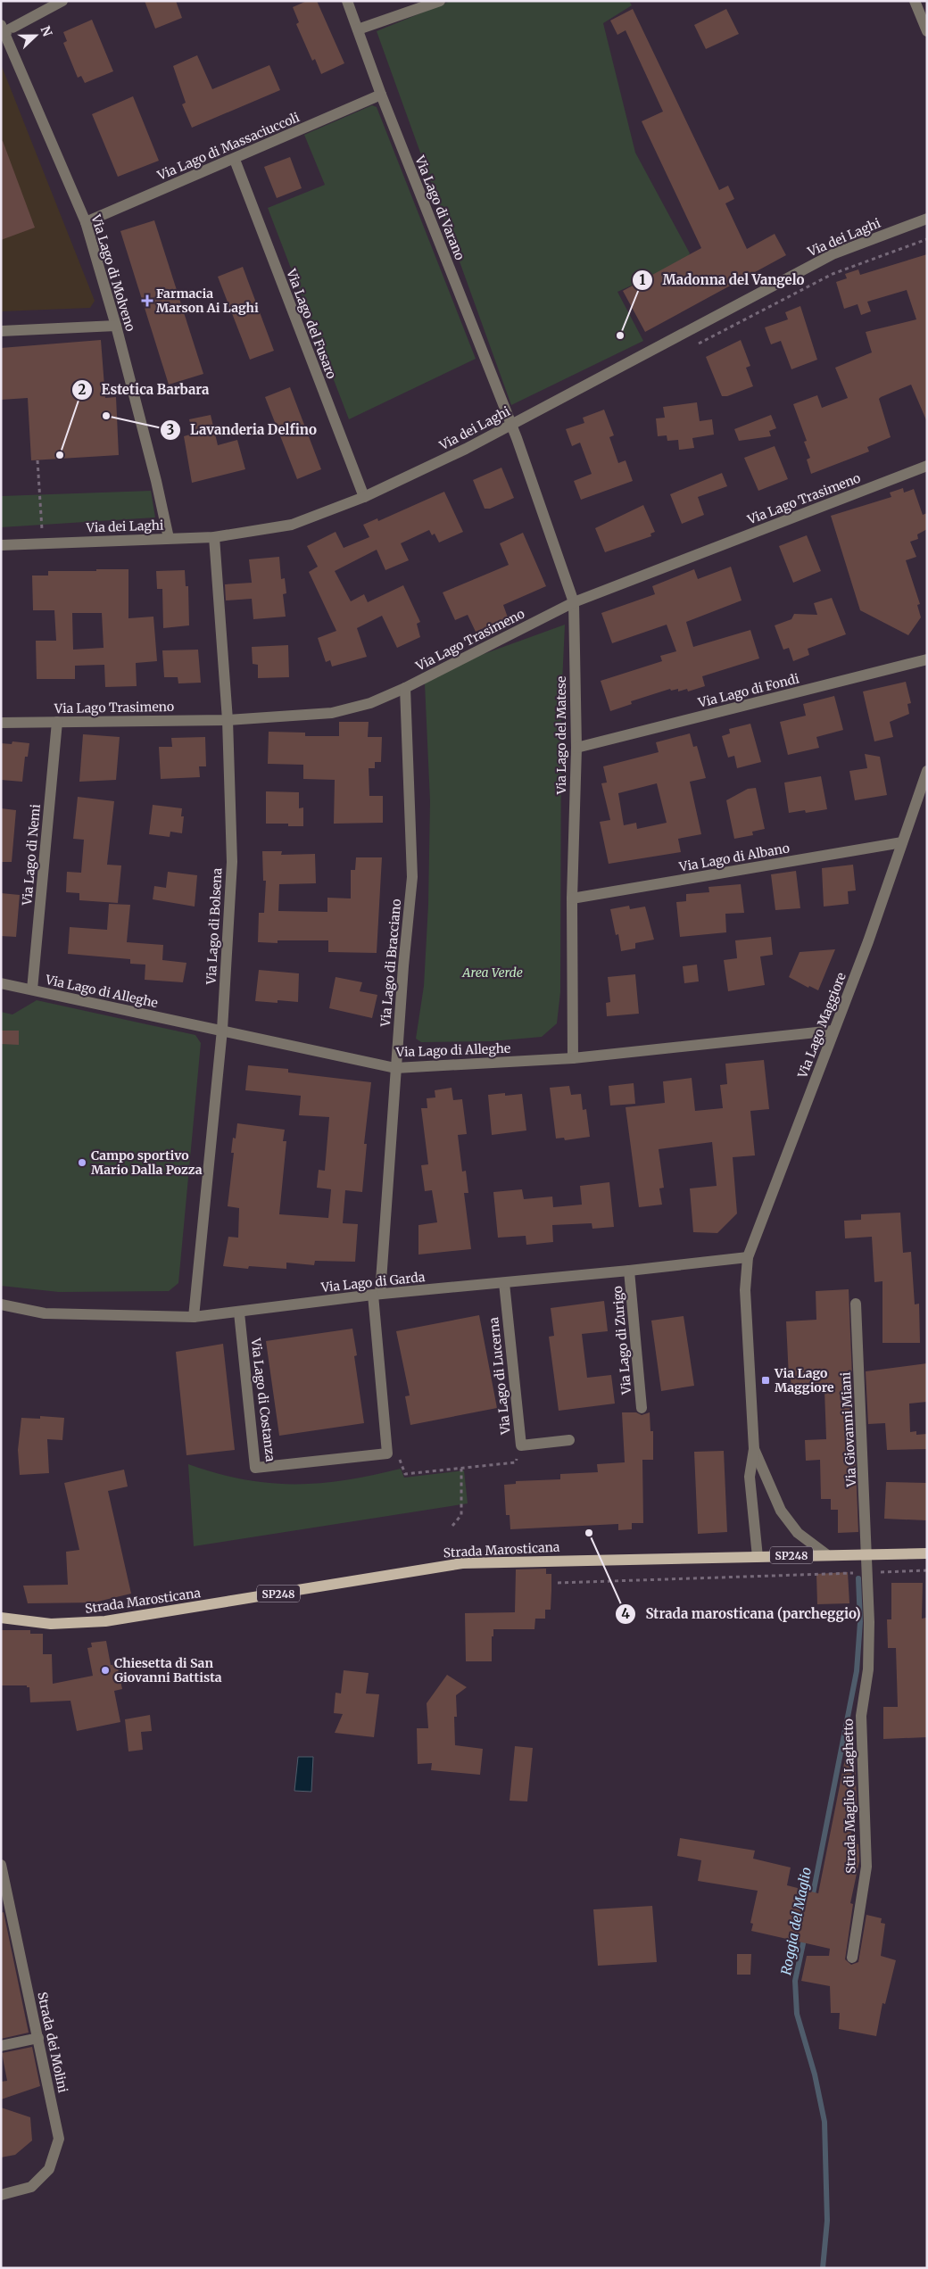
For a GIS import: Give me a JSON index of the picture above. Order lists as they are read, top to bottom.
{
  "streets": {
    "main road": ["Strada Marosticana", "SP248"],
    "street": [
      "Via Lago di Massaciuccoli",
      "Via Lago di Varano",
      "Via dei Laghi",
      "Via Lago di Molveno",
      "Via Lago del Fusaro",
      "Via Lago Trasimeno",
      "Via Lago di Fondi",
      "Via Lago del Matese",
      "Via Lago di Nemi",
      "Via Lago di Albano",
      "Via Lago di Bolsena",
      "Via Lago di Bracciano",
      "Via Lago di Alleghe",
      "Via Lago Maggiore",
      "Via Lago di Garda",
      "Via Lago di Zurigo",
      "Via Lago di Lucerna",
      "Via Lago di Costanza",
      "Via Giovanni Miani",
      "Strada Maglio di Laghetto",
      "Strada dei Molini"
    ]
  },
  "crossings": [
    ["Via Lago di Massaciuccoli", "Via Lago di Varano"],
    ["Via Lago di Massaciuccoli", "Via Lago di Molveno"],
    ["Via Lago di Massaciuccoli", "Via Lago del Fusaro"],
    ["Via Lago di Varano", "Via dei Laghi"],
    ["Via Lago di Varano", "Via Lago del Matese"],
    ["Via dei Laghi", "Via Lago di Molveno"],
    ["Via dei Laghi", "Via Lago del Fusaro"],
    ["Via dei Laghi", "Via Lago del Matese"],
    ["Via dei Laghi", "Via Lago di Bolsena"],
    ["Via Lago Trasimeno", "Via Lago del Matese"],
    ["Via Lago Trasimeno", "Via Lago di Nemi"],
    ["Via Lago Trasimeno", "Via Lago di Bolsena"],
    ["Via Lago Trasimeno", "Via Lago di Bracciano"],
    ["Via Lago di Fondi", "Via Lago del Matese"],
    ["Via Lago del Matese", "Via Lago di Albano"],
    ["Via Lago del Matese", "Via Lago di Alleghe"],
    ["Via Lago di Nemi", "Via Lago di Alleghe"],
    ["Via Lago di Albano", "Via Lago Maggiore"],
    ["Via Lago di Bolsena", "Via Lago di Alleghe"],
    ["Via Lago di Bolsena", "Via Lago di Garda"],
    ["Via Lago di Bracciano", "Via Lago di Alleghe"],
    ["Via Lago di Bracciano", "Via Lago di Garda"],
    ["Via Lago di Bracciano", "Via Lago di Costanza"],
    ["Via Lago di Alleghe", "Via Lago Maggiore"],
    ["Via Lago Maggiore", "Via Lago di Garda"],
    ["Via Lago Maggiore", "Strada Marosticana"],
    ["Via Lago di Garda", "Via Lago di Zurigo"],
    ["Via Lago di Garda", "Via Lago di Lucerna"],
    ["Via Lago di Garda", "Via Lago di Costanza"],
    ["Via Giovanni Miani", "Strada Marosticana"],
    ["Via Giovanni Miani", "Strada Maglio di Laghetto"],
    ["Strada Marosticana", "Strada Maglio di Laghetto"]
  ],
  "water": ["Roggia del Maglio"],
  "parks": ["Area Verde"],
  "places": {
    "health": ["Farmacia Marson Ai Laghi"],
    "other": [
      "Madonna del Vangelo",
      "Lavanderia Delfino",
      "Estetica Barbara",
      "Campo sportivo Mario Dalla Pozza",
      "Strada marosticana (parcheggio)",
      "Chiesetta di San Giovanni Battista"
    ],
    "transit": ["Via Lago Maggiore"]
  },
  "north": "right"
}
